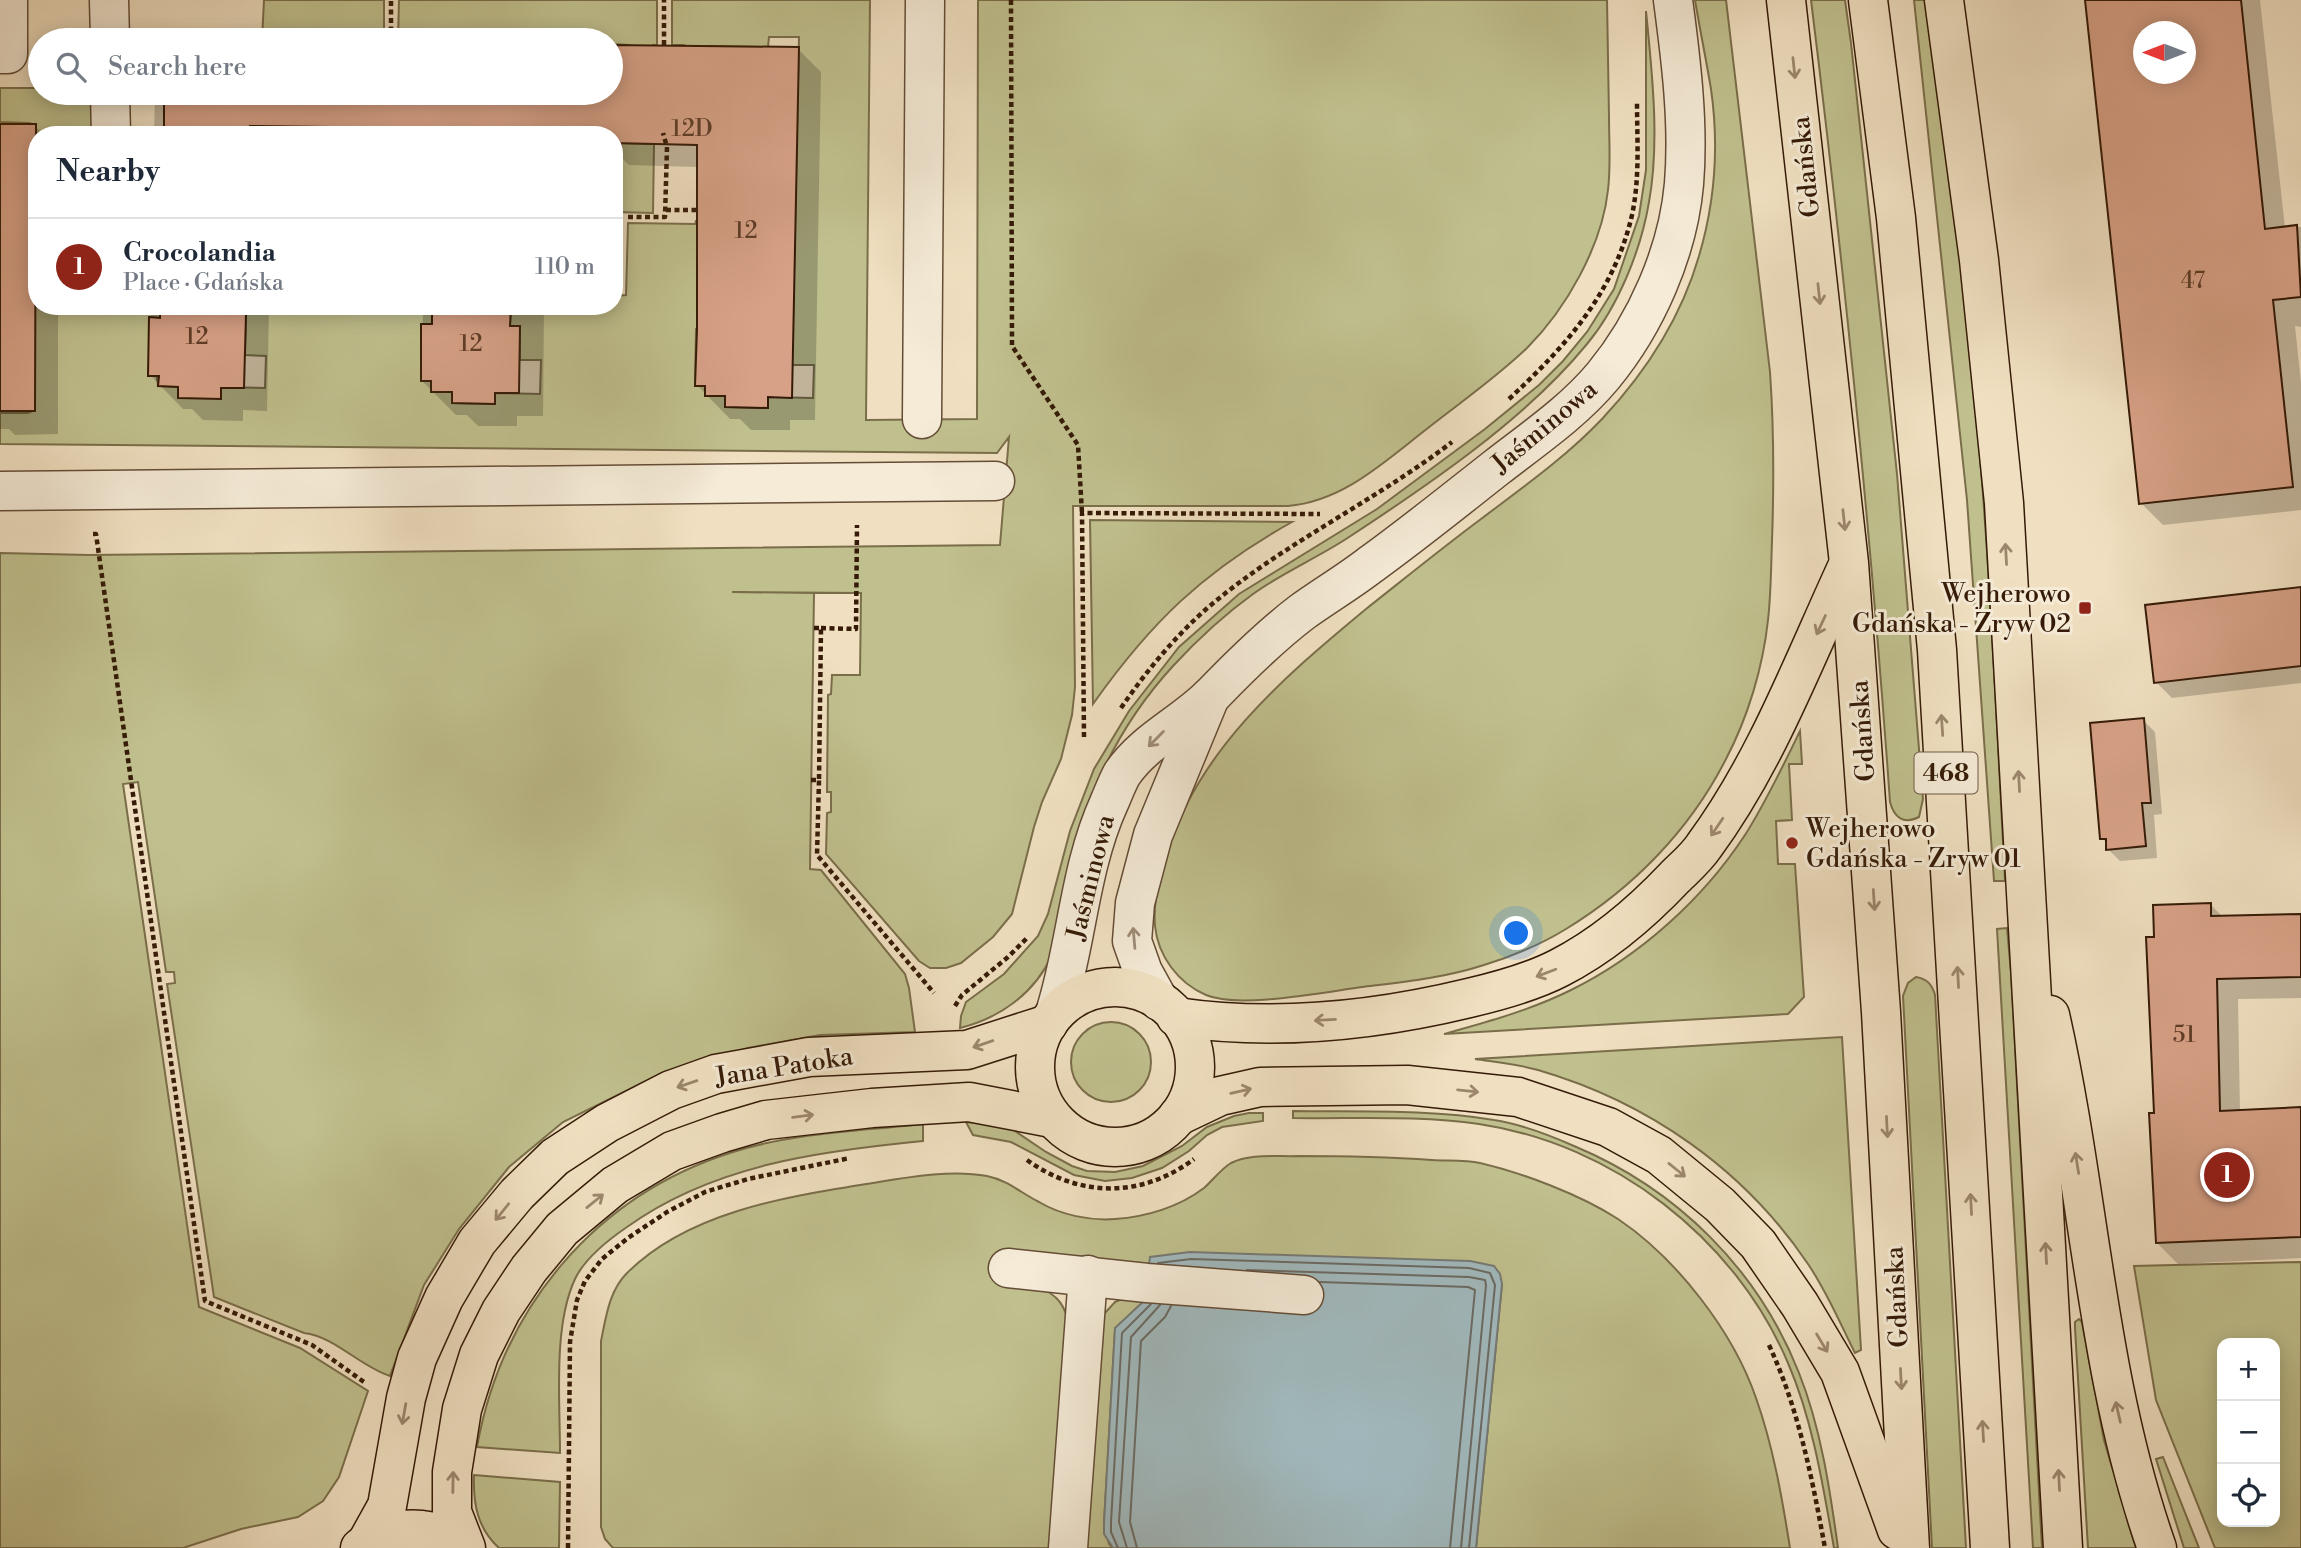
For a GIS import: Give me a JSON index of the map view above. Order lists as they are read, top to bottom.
{
  "streets": {
    "main road": ["Gdańska", "468", "Jana Patoka"],
    "street": ["Jaśminowa"]
  },
  "crossings": [
    ["Jaśminowa", "Jana Patoka"]
  ],
  "places": {
    "transit": ["Wejherowo Gdańska - Zryw 02"],
    "other": ["Wejherowo Gdańska - Zryw 01"]
  },
  "house_numbers": [
    "12D",
    "12",
    "47",
    "12",
    "12",
    "51"
  ],
  "north": "left",
  "page": {
    "search": "Search here",
    "heading": "Nearby",
    "list": [
      {
        "mark": "1",
        "name": "Crocolandia",
        "note": "Place · Gdańska",
        "value": "110 m"
      }
    ],
    "pins": "1",
    "map_buttons": ["+", "−"]
  }
}
